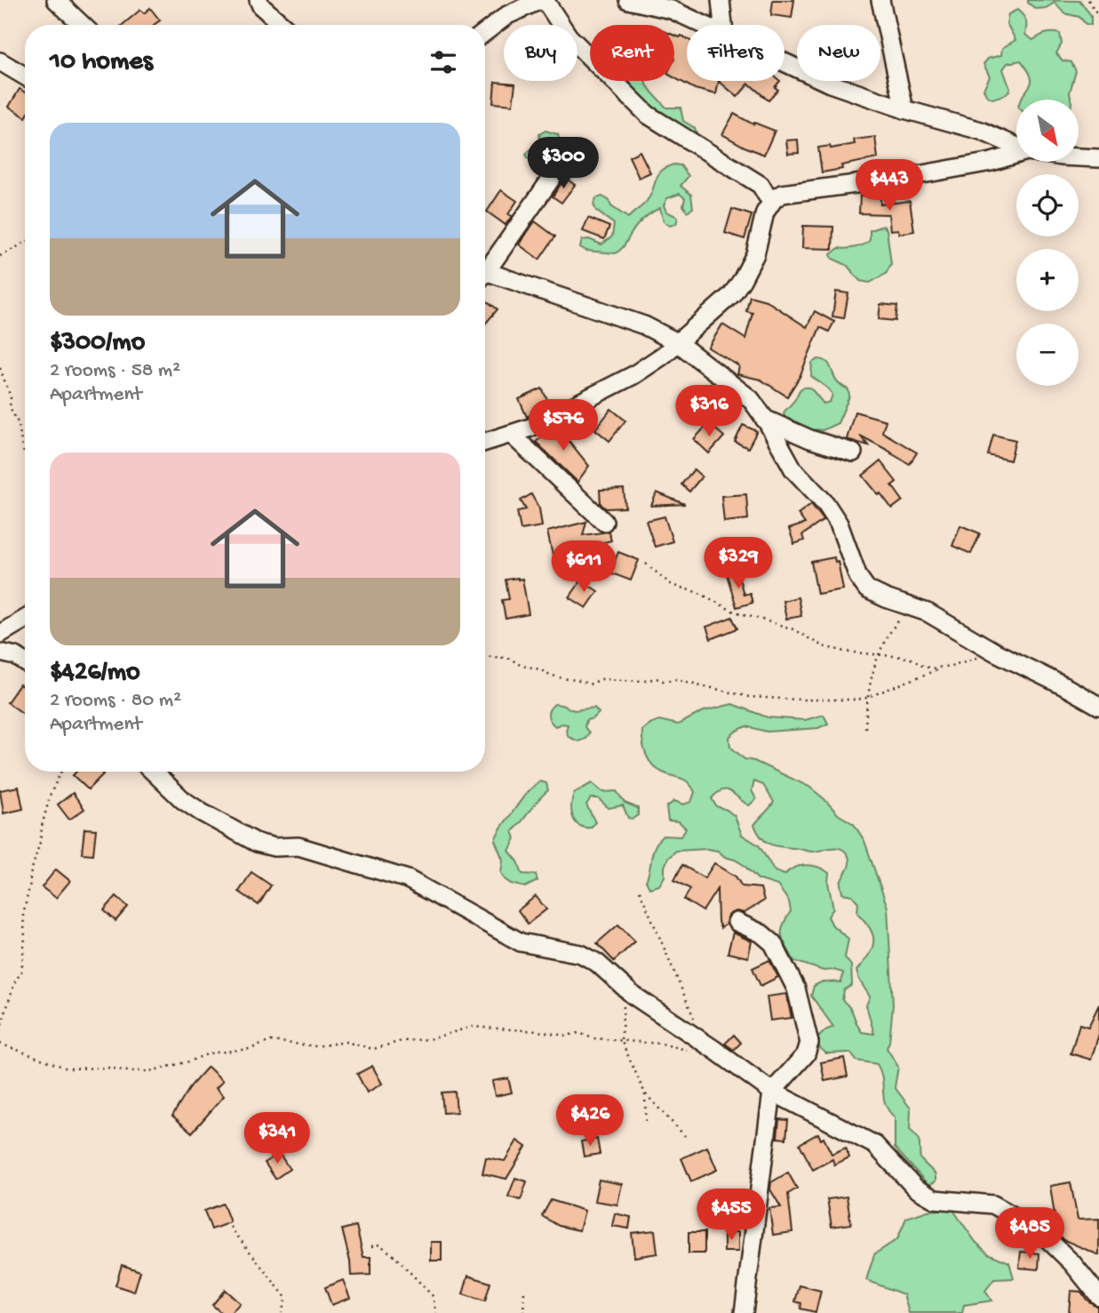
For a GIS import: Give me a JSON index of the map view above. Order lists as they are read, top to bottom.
{
  "north": "bottom right",
  "page": {
    "chip": [
      "Buy",
      "Rent",
      "Filters",
      "New"
    ],
    "heading": "10 homes",
    "map_buttons": ["+", "−"],
    "list": [
      {
        "name": "$300/mo",
        "note": "2 rooms · 58 m² · Apartment"
      },
      {
        "name": "$426/mo",
        "note": "2 rooms · 80 m² · Apartment"
      }
    ],
    "price": [
      "$300",
      "$443",
      "$316",
      "$576",
      "$329",
      "$611",
      "$426",
      "$341",
      "$455",
      "$485"
    ]
  }
}
